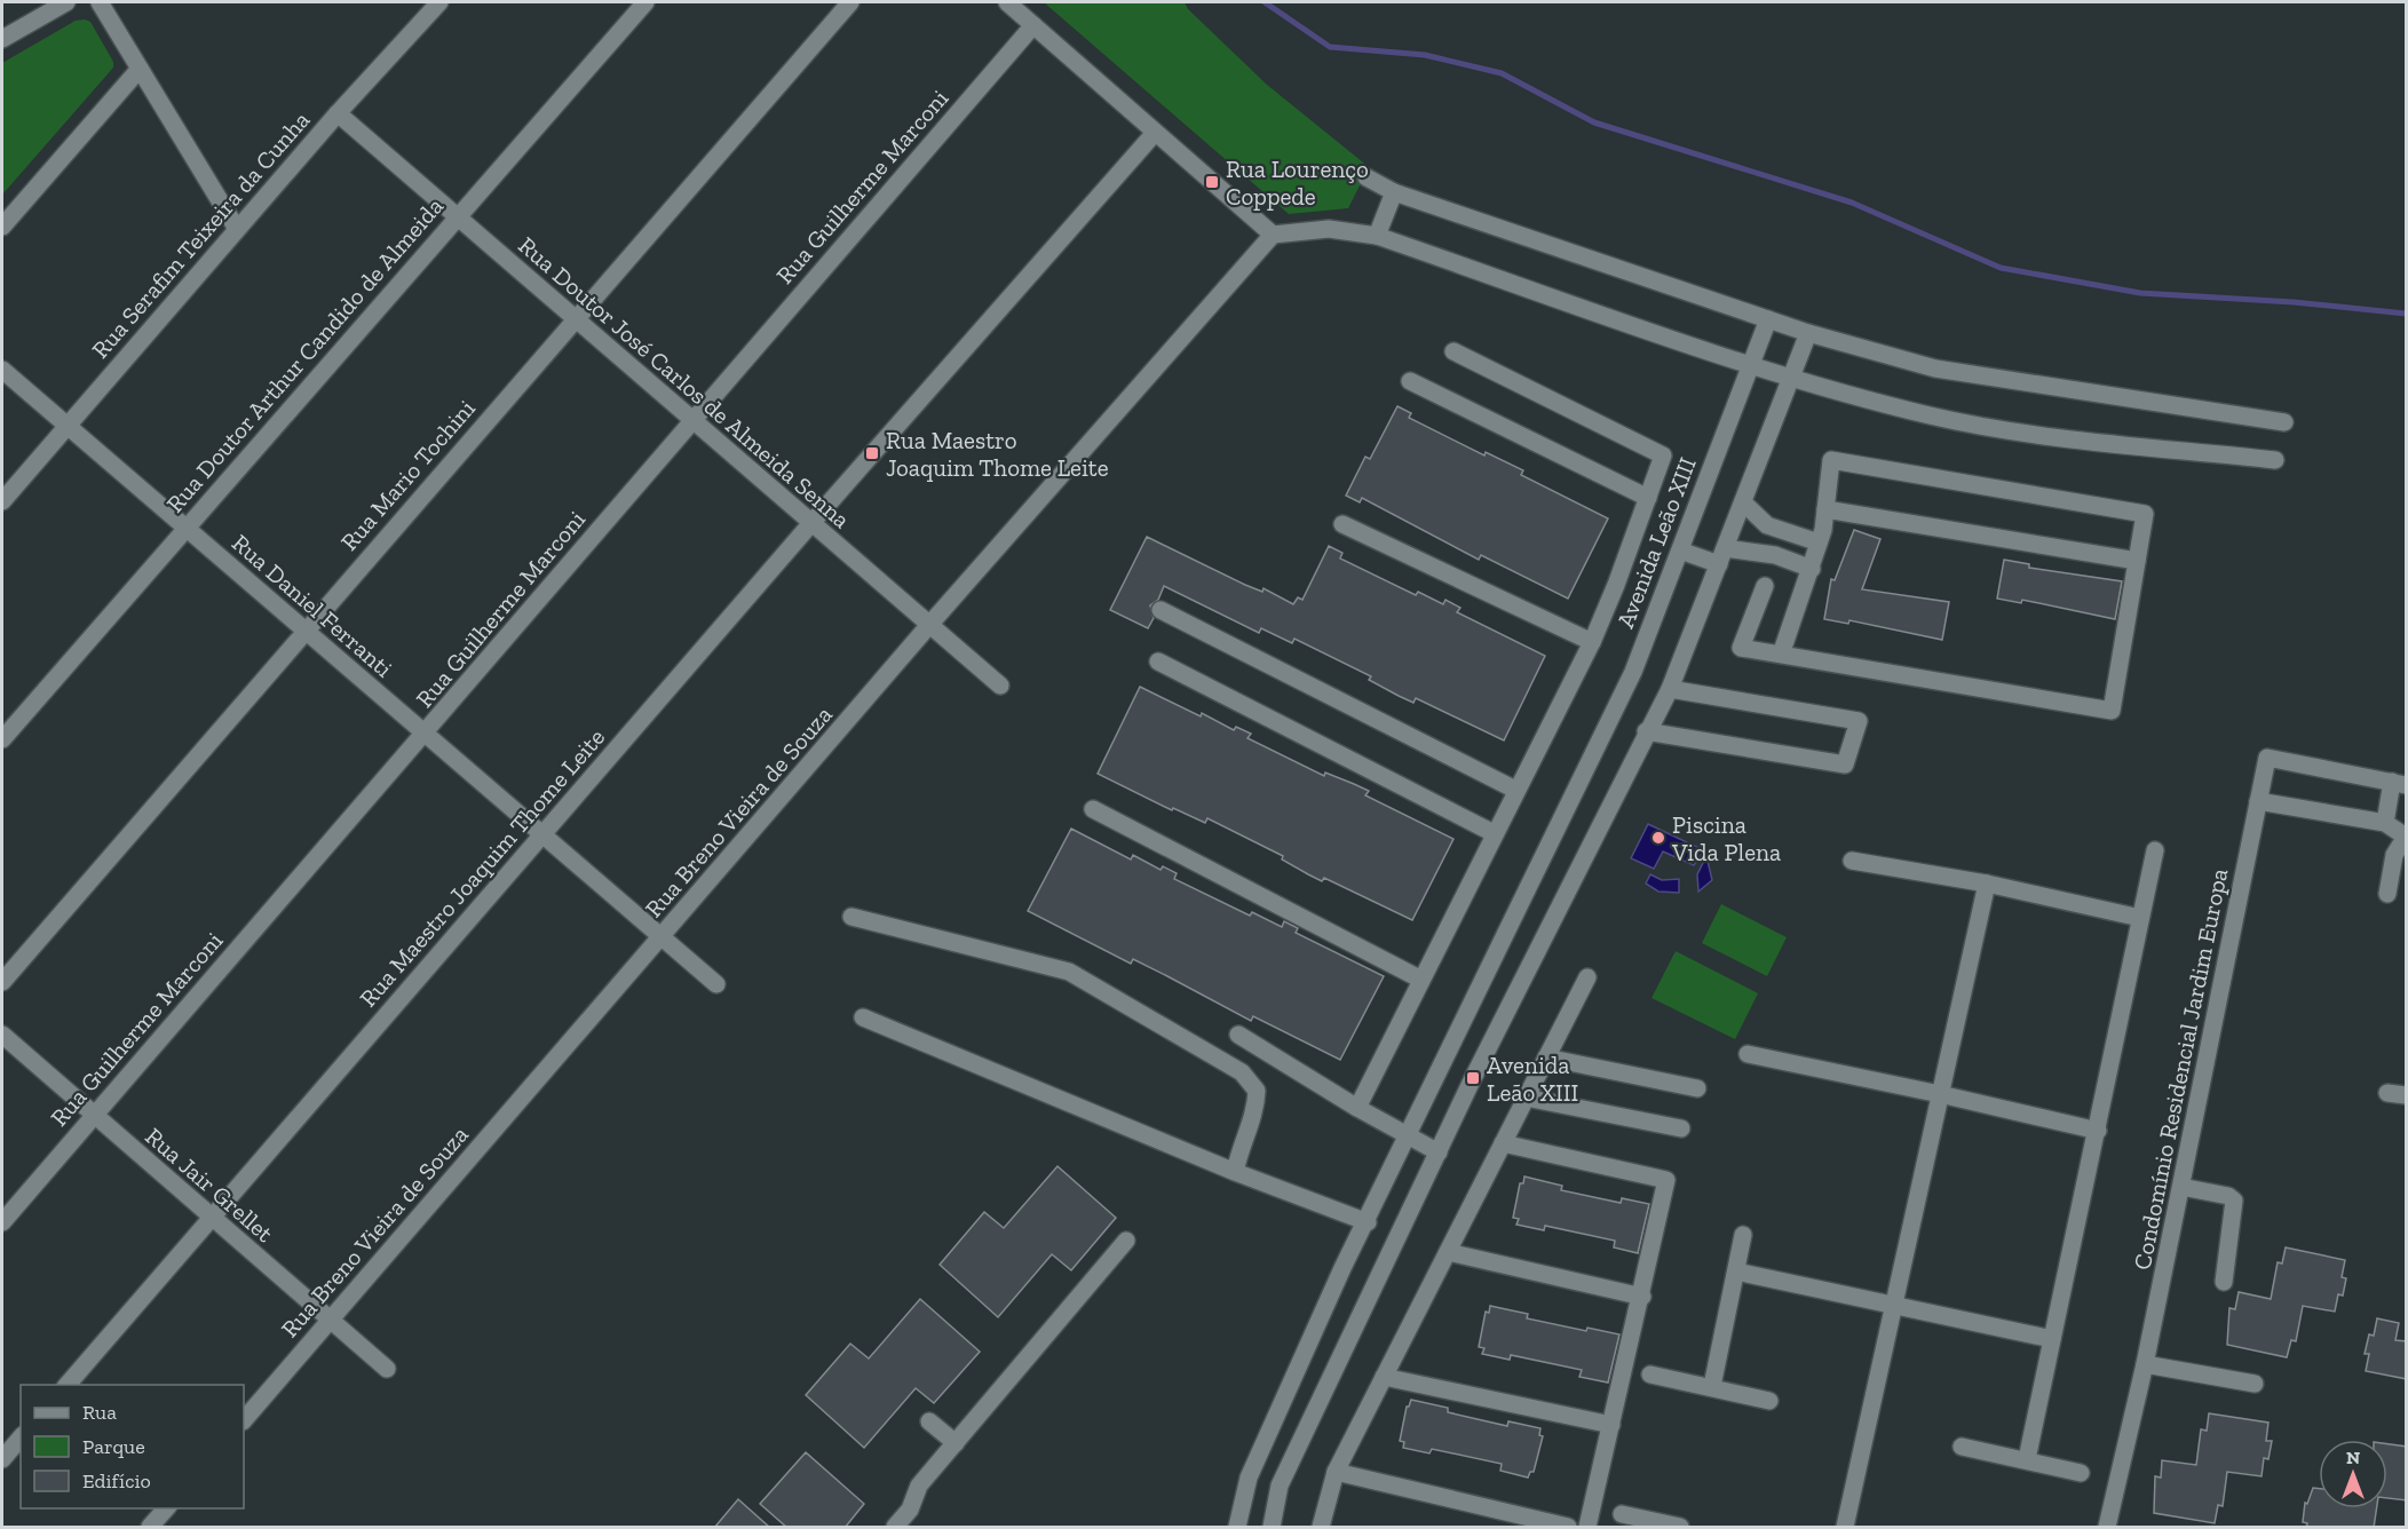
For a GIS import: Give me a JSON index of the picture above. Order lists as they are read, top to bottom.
{
  "streets": {
    "street": [
      "Rua Guilherme Marconi",
      "Rua Serafim Teixeira da Cunha",
      "Rua Doutor Arthur Candido de Almeida",
      "Rua Doutor José Carlos de Almeida Senna",
      "Rua Mario Tochini",
      "Avenida Leão XIII",
      "Rua Daniel Ferranti",
      "Rua Breno Vieira de Souza",
      "Rua Maestro Joaquim Thome Leite",
      "Condomínio Residencial Jardim Europa",
      "Rua Jair Grellet"
    ]
  },
  "crossings": [
    ["Rua Guilherme Marconi", "Rua Doutor José Carlos de Almeida Senna"],
    ["Rua Guilherme Marconi", "Rua Daniel Ferranti"],
    ["Rua Guilherme Marconi", "Rua Jair Grellet"],
    ["Rua Serafim Teixeira da Cunha", "Rua Doutor José Carlos de Almeida Senna"],
    ["Rua Serafim Teixeira da Cunha", "Rua Daniel Ferranti"],
    ["Rua Doutor Arthur Candido de Almeida", "Rua Doutor José Carlos de Almeida Senna"],
    ["Rua Doutor Arthur Candido de Almeida", "Rua Daniel Ferranti"],
    ["Rua Doutor José Carlos de Almeida Senna", "Rua Mario Tochini"],
    ["Rua Doutor José Carlos de Almeida Senna", "Rua Breno Vieira de Souza"],
    ["Rua Doutor José Carlos de Almeida Senna", "Rua Maestro Joaquim Thome Leite"],
    ["Rua Mario Tochini", "Rua Daniel Ferranti"],
    ["Rua Daniel Ferranti", "Rua Breno Vieira de Souza"],
    ["Rua Daniel Ferranti", "Rua Maestro Joaquim Thome Leite"],
    ["Rua Breno Vieira de Souza", "Rua Jair Grellet"],
    ["Rua Maestro Joaquim Thome Leite", "Rua Jair Grellet"]
  ],
  "places": {
    "transit": ["Rua Lourenço Coppede", "Rua Maestro Joaquim Thome Leite", "Avenida Leão XIII"],
    "other": ["Piscina Vida Plena"]
  },
  "legend": ["Rua", "Parque", "Edifício"],
  "north": "top"
}
